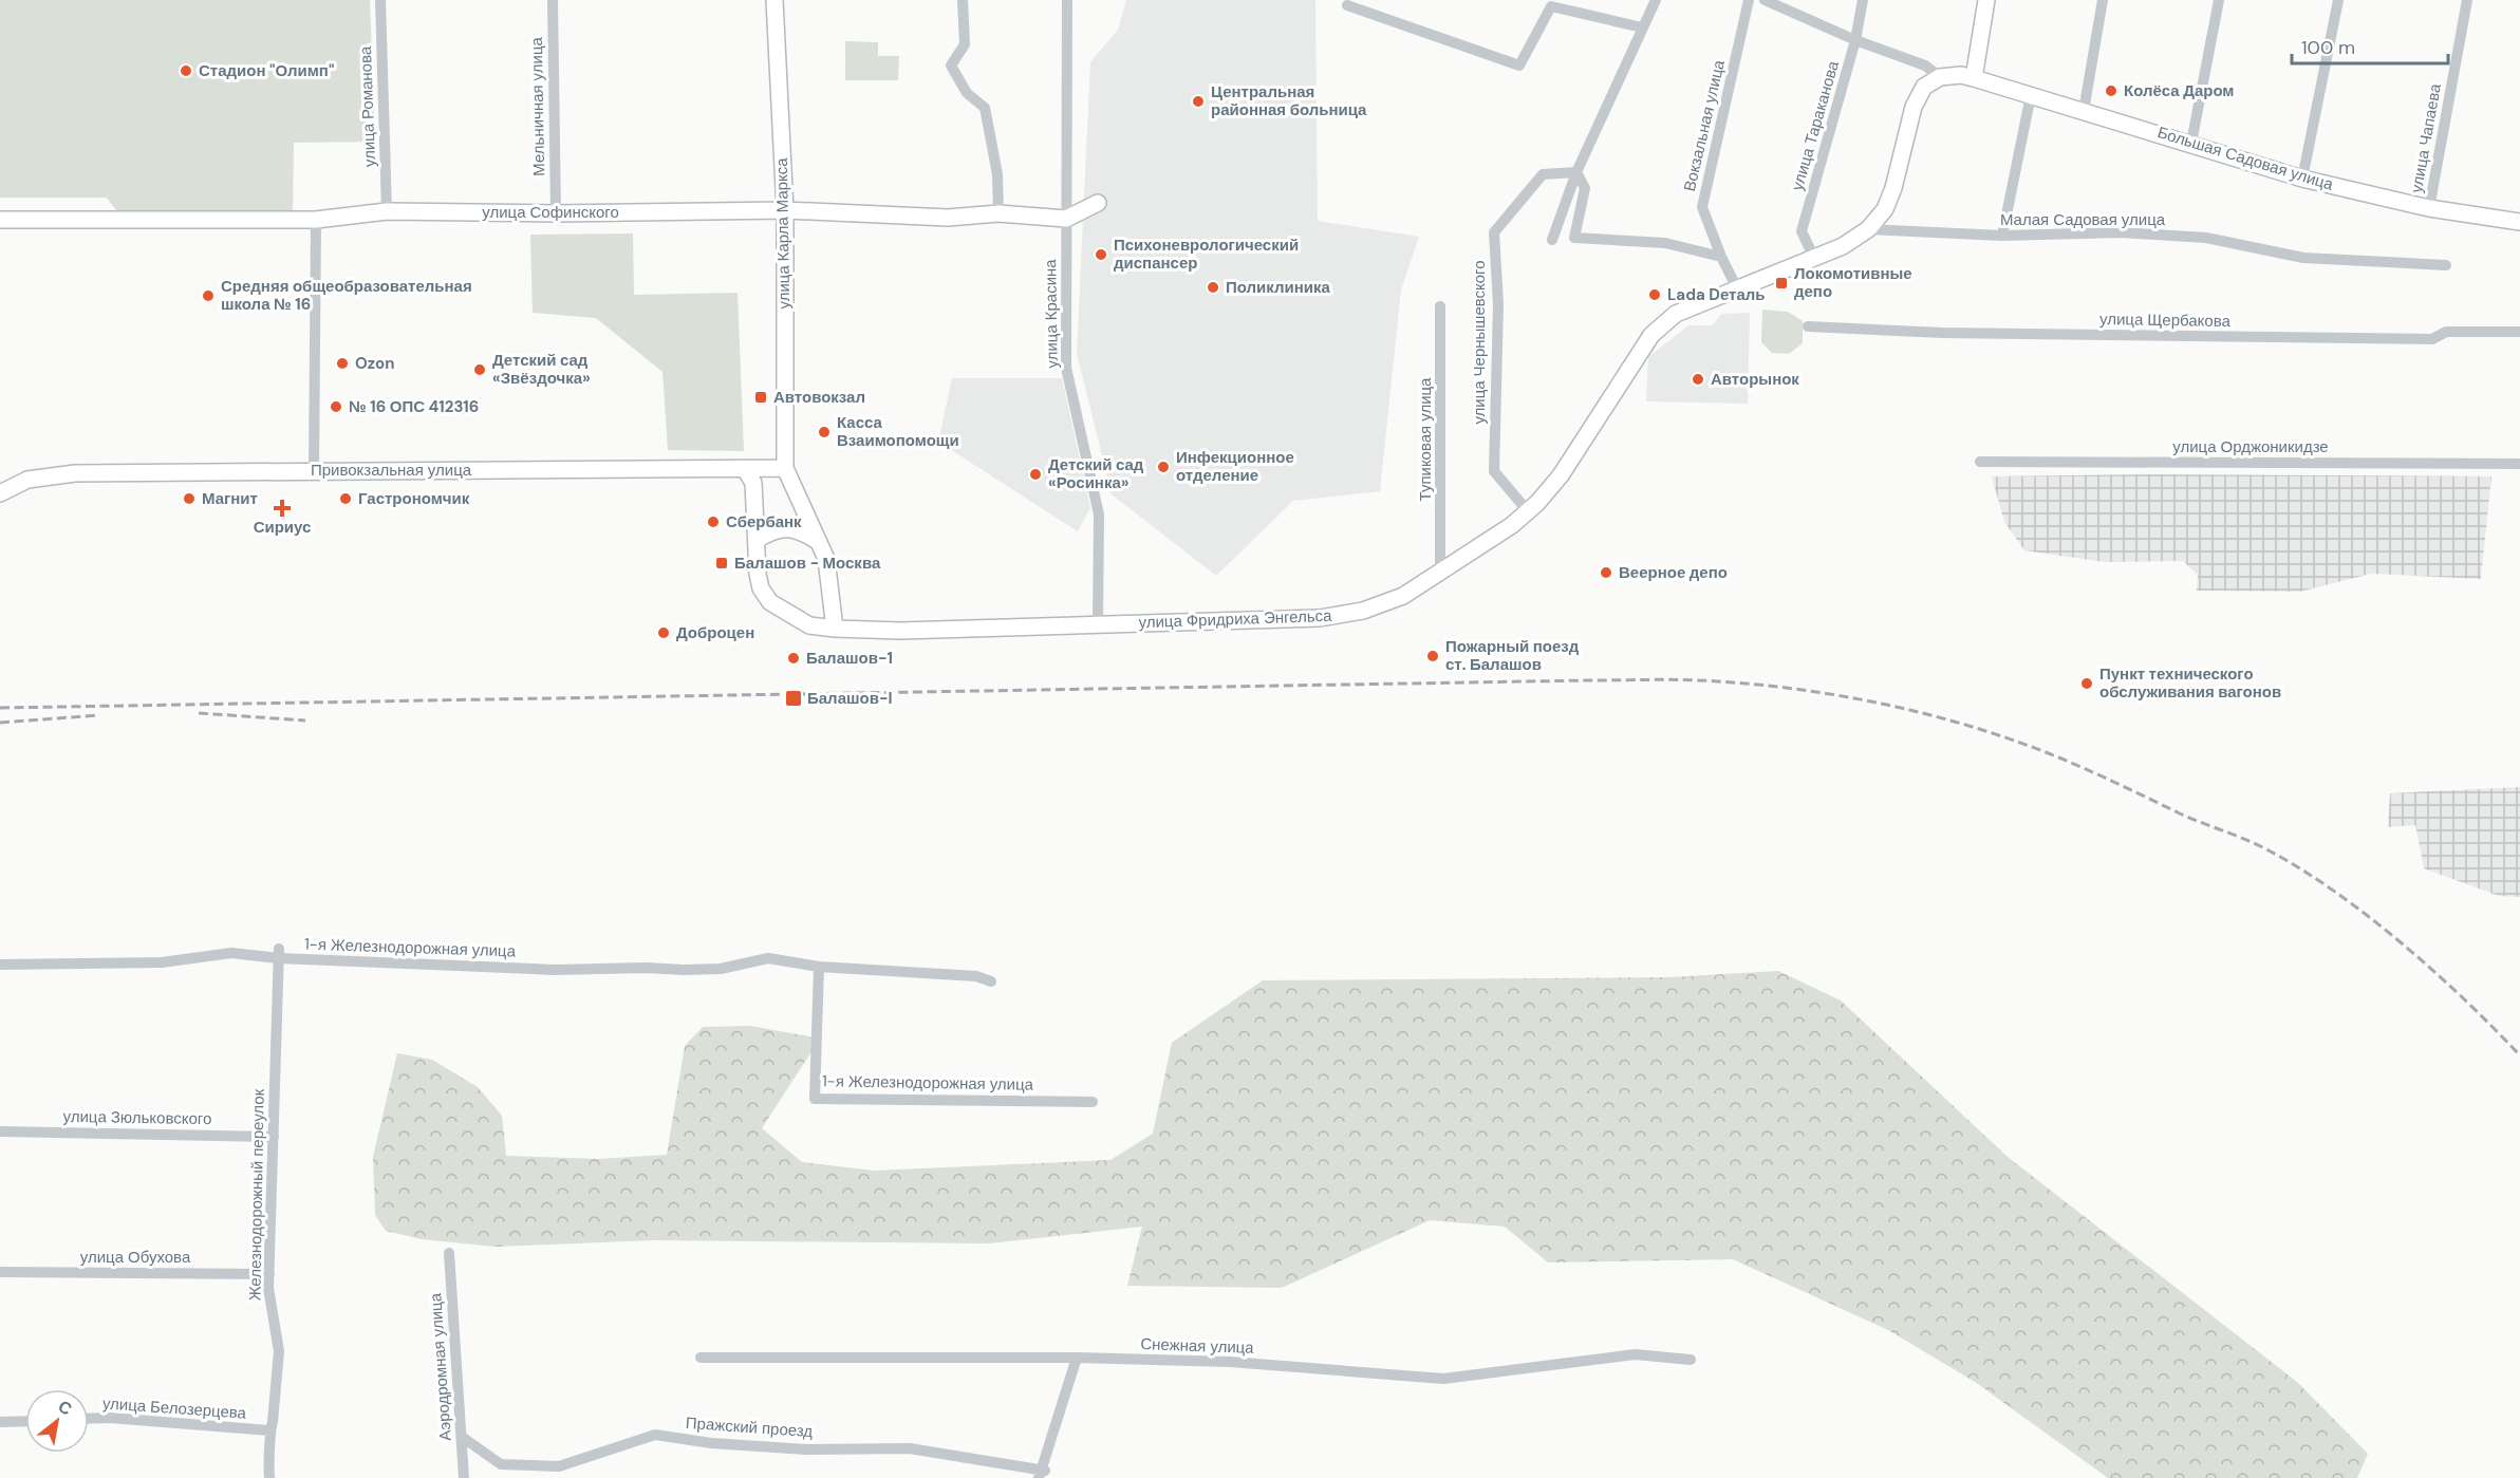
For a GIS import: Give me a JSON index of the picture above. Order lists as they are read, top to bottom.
{
  "streets": {
    "main road": [
      "Большая Садовая улица",
      "улица Софинского",
      "улица Карла Маркса",
      "Привокзальная улица",
      "улица Фридриха Энгельса"
    ],
    "street": [
      "улица Романова",
      "Мельничная улица",
      "Вокзальная улица",
      "улица Тараканова",
      "улица Чапаева",
      "Малая Садовая улица",
      "улица Красина",
      "улица Щербакова",
      "улица Чернышевского",
      "Тупиковая улица",
      "улица Орджоникидзе",
      "1-я Железнодорожная улица",
      "улица Зюльковского",
      "Железнодорожный переулок",
      "улица Обухова",
      "Снежная улица",
      "Аэродромная улица",
      "улица Белозерцева",
      "Пражский проезд"
    ]
  },
  "crossings": [
    ["улица Романова", "улица Софинского"],
    ["Мельничная улица", "улица Софинского"],
    ["Вокзальная улица", "улица Фридриха Энгельса"],
    ["улица Тараканова", "улица Фридриха Энгельса"],
    ["улица Чапаева", "Большая Садовая улица"],
    ["Большая Садовая улица", "улица Фридриха Энгельса"],
    ["улица Софинского", "улица Карла Маркса"],
    ["улица Софинского", "улица Красина"],
    ["Малая Садовая улица", "улица Фридриха Энгельса"],
    ["улица Карла Маркса", "Привокзальная улица"],
    ["улица Красина", "улица Фридриха Энгельса"],
    ["улица Чернышевского", "улица Фридриха Энгельса"],
    ["Тупиковая улица", "улица Фридриха Энгельса"],
    ["Привокзальная улица", "улица Фридриха Энгельса"],
    ["1-я Железнодорожная улица", "Железнодорожный переулок"],
    ["улица Зюльковского", "Железнодорожный переулок"],
    ["Железнодорожный переулок", "улица Обухова"],
    ["Железнодорожный переулок", "улица Белозерцева"],
    ["Аэродромная улица", "Пражский проезд"]
  ],
  "places": {
    "other": [
      "Стадион \"Олимп\"",
      "Колёса Даром",
      "Центральная районная больница",
      "Психоневрологический диспансер",
      "Поликлиника",
      "Lada Dеталь",
      "Средняя общеобразовательная школа № 16",
      "Ozon",
      "Детский сад «Звёздочка»",
      "Авторынок",
      "№ 16 ОПС 412316",
      "Касса Взаимопомощи",
      "Инфекционное отделение",
      "Детский сад «Росинка»",
      "Магнит",
      "Гастрономчик",
      "Сбербанк",
      "Веерное депо",
      "Доброцен",
      "Пожарный поезд ст. Балашов",
      "Балашов-1",
      "Пункт технического обслуживания вагонов"
    ],
    "transit": [
      "Локомотивные депо",
      "Автовокзал",
      "Балашов - Москва",
      "Балашов-I"
    ],
    "health": ["Сириус"]
  },
  "scale_bar": "100 m",
  "north": "top right"
}
